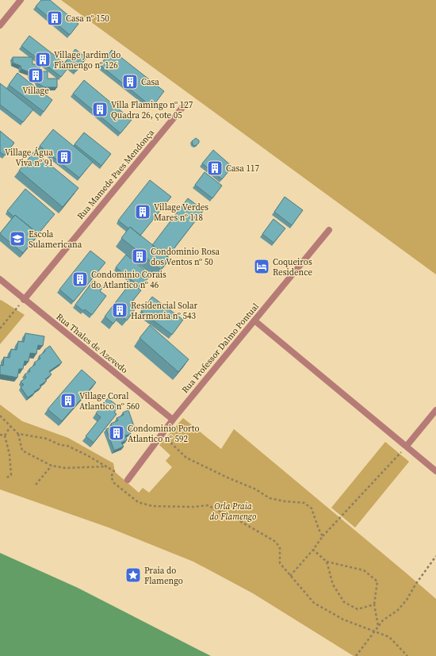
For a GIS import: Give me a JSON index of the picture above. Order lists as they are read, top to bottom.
{
  "streets": {
    "street": ["Rua Mamede Paes Mendonça", "Rua Thales de Azevedo", "Rua Professor Dalmo Pontual"]
  },
  "crossings": [
    ["Rua Mamede Paes Mendonça", "Rua Thales de Azevedo"],
    ["Rua Thales de Azevedo", "Rua Professor Dalmo Pontual"]
  ],
  "parks": ["Orla Praia do Flamengo"],
  "places": {
    "building": [
      "Casa nº 150",
      "Village Jardim do Flamengo nº 126",
      "Village",
      "Casa",
      "Villa Flamingo nº 127 Quadra 26, çote 05",
      "Village Água Viva nº 91",
      "Casa 117",
      "Village Verdes Mares nº 118",
      "Condominio Rosa dos Ventos nº 50",
      "Condominio Corais do Atlantico nº 46",
      "Residencial Solar Harmonia nº 543",
      "Village Coral Atlantico nº 560",
      "Condominio Porto Atlantico nº 592"
    ],
    "school or university": ["Escola Sulamericana"],
    "hotel": ["Coqueiros Residence"],
    "place": ["Praia do Flamengo"]
  }
}
